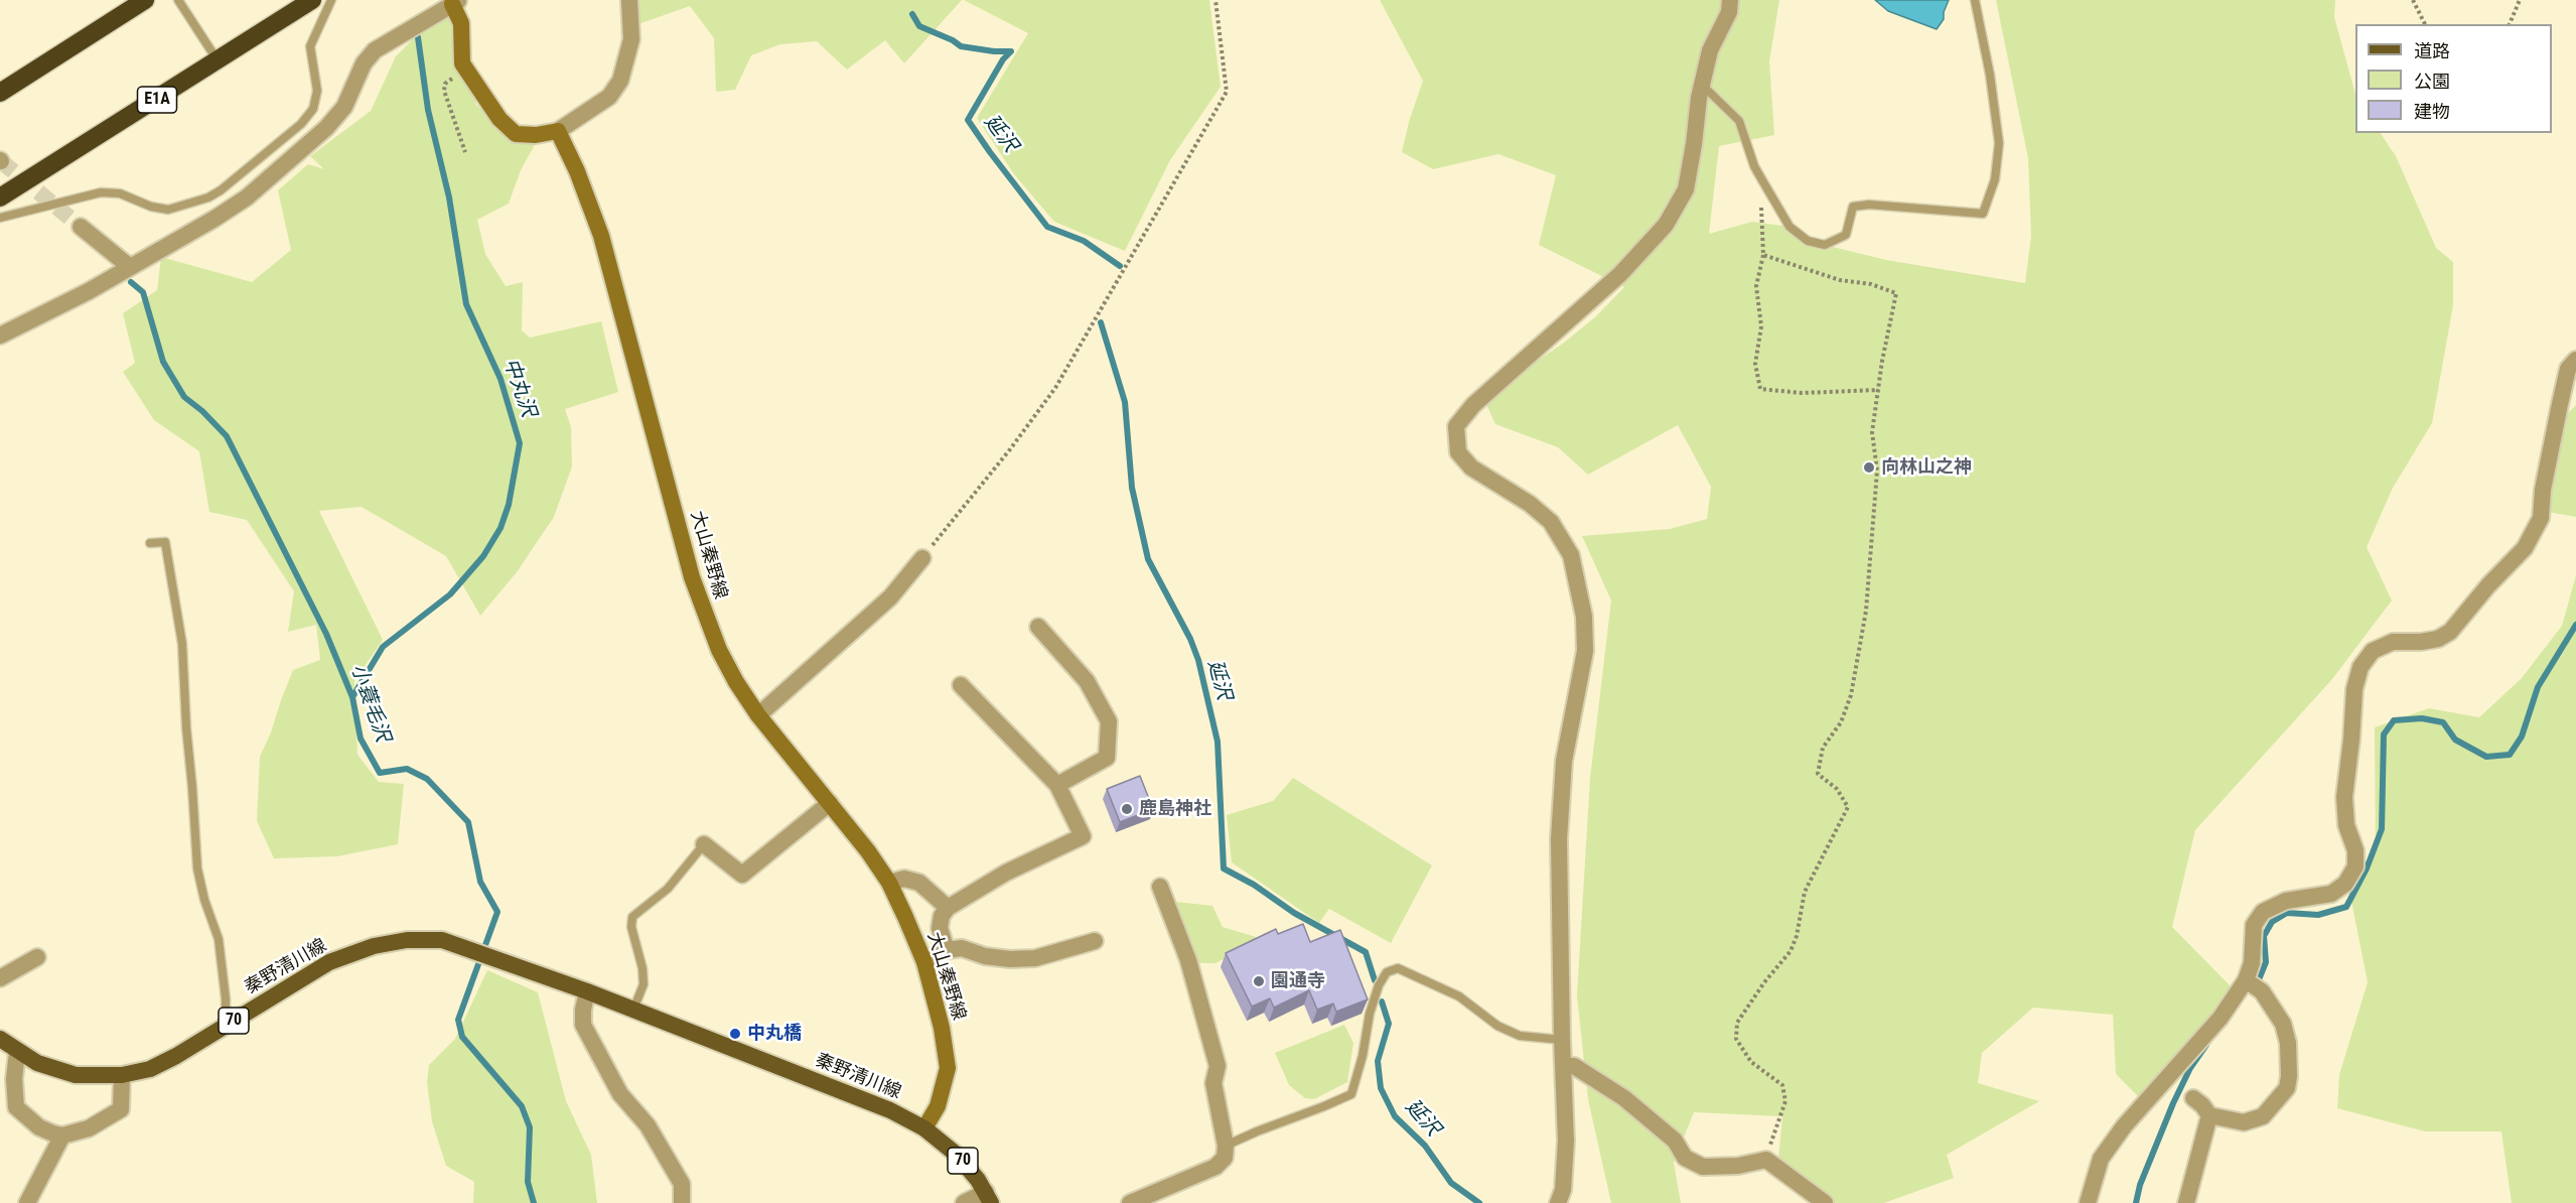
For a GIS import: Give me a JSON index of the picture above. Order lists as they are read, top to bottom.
{
  "streets": {
    "highway": ["E1A"],
    "main road": ["大山秦野線", "秦野清川線", "70"]
  },
  "crossings": [
    ["大山秦野線", "秦野清川線"]
  ],
  "water": ["延沢", "中丸沢", "小蓑毛沢"],
  "places": [
    "向林山之神",
    "鹿島神社",
    "園通寺",
    "中丸橋"
  ],
  "legend": ["道路", "公園", "建物"]
}
